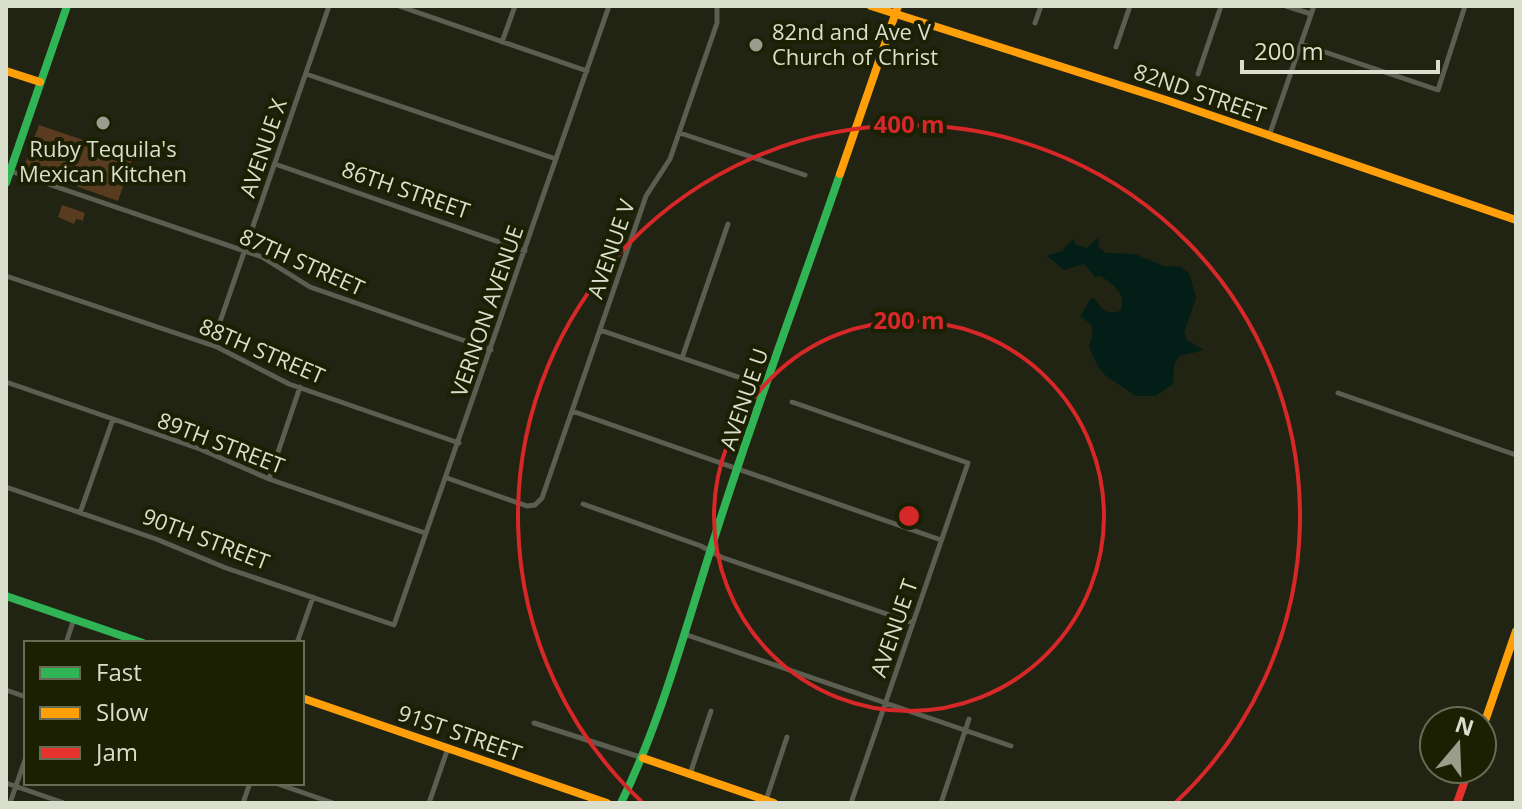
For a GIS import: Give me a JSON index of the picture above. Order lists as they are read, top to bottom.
{
  "streets": {
    "street": [
      "82ND STREET",
      "AVENUE X",
      "86TH STREET",
      "AVENUE V",
      "87TH STREET",
      "VERNON AVENUE",
      "88TH STREET",
      "AVENUE U",
      "89TH STREET",
      "90TH STREET",
      "AVENUE T",
      "91ST STREET"
    ]
  },
  "crossings": [
    ["82ND STREET", "AVENUE U"],
    ["AVENUE X", "86TH STREET"],
    ["AVENUE X", "87TH STREET"],
    ["AVENUE X", "88TH STREET"],
    ["86TH STREET", "VERNON AVENUE"],
    ["AVENUE V", "VERNON AVENUE"],
    ["87TH STREET", "VERNON AVENUE"],
    ["VERNON AVENUE", "88TH STREET"],
    ["VERNON AVENUE", "89TH STREET"],
    ["VERNON AVENUE", "90TH STREET"]
  ],
  "places": ["82nd and Ave V Church of Christ", "Ruby Tequila's Mexican Kitchen"],
  "legend": ["Fast", "Slow", "Jam"],
  "scale_bar": "200 m",
  "north": "top",
  "rings": ["400 m", "200 m"]
}
